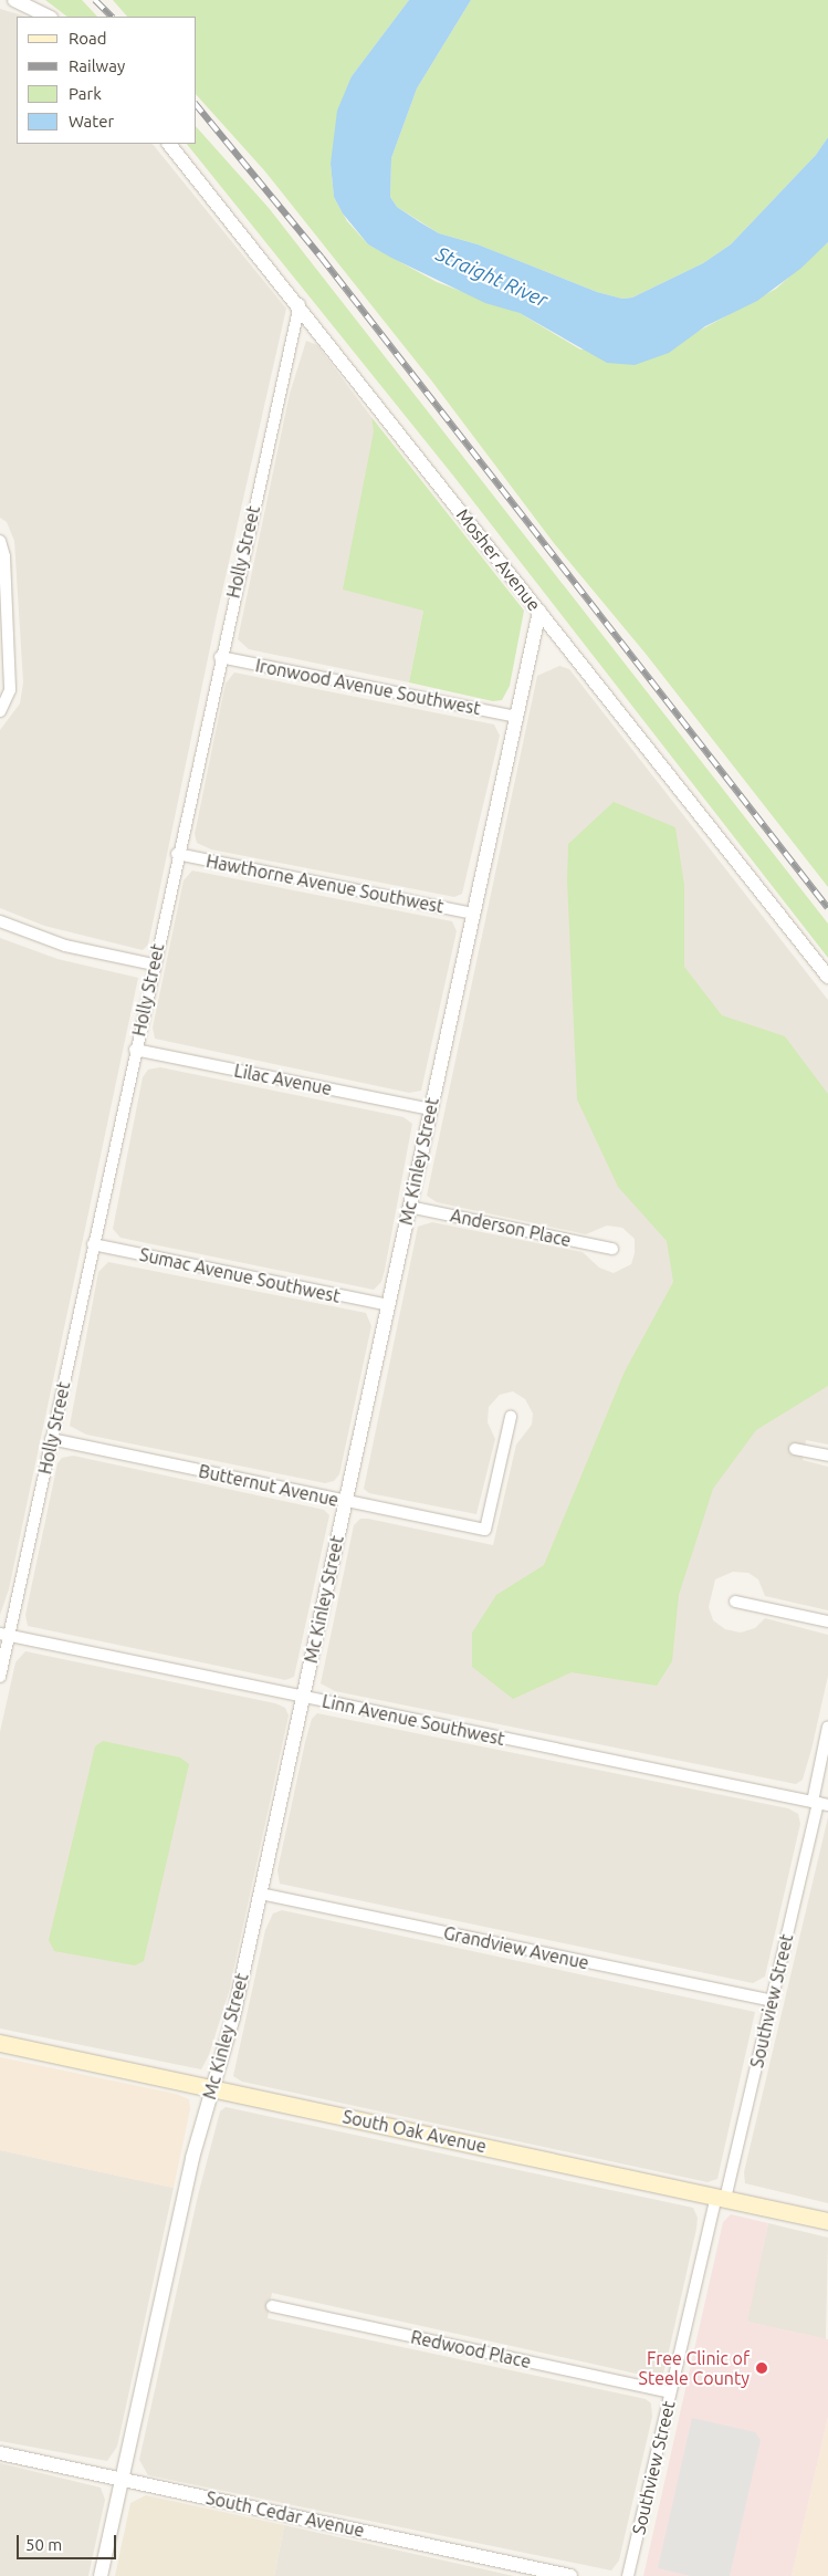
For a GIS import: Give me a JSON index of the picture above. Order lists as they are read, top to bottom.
{
  "streets": {
    "main road": ["South Oak Avenue"],
    "street": [
      "Holly Street",
      "Mosher Avenue",
      "Ironwood Avenue Southwest",
      "Hawthorne Avenue Southwest",
      "Lilac Avenue",
      "Mc Kinley Street",
      "Anderson Place",
      "Sumac Avenue Southwest",
      "Butternut Avenue",
      "Linn Avenue Southwest",
      "Grandview Avenue",
      "Southview Street",
      "Redwood Place",
      "South Cedar Avenue"
    ]
  },
  "crossings": [
    ["Holly Street", "Mosher Avenue"],
    ["Holly Street", "Ironwood Avenue Southwest"],
    ["Holly Street", "Hawthorne Avenue Southwest"],
    ["Holly Street", "Lilac Avenue"],
    ["Holly Street", "Sumac Avenue Southwest"],
    ["Holly Street", "Butternut Avenue"],
    ["Holly Street", "Linn Avenue Southwest"],
    ["Mosher Avenue", "Mc Kinley Street"],
    ["Ironwood Avenue Southwest", "Mc Kinley Street"],
    ["Hawthorne Avenue Southwest", "Mc Kinley Street"],
    ["Lilac Avenue", "Mc Kinley Street"],
    ["Mc Kinley Street", "Anderson Place"],
    ["Mc Kinley Street", "Sumac Avenue Southwest"],
    ["Mc Kinley Street", "Butternut Avenue"],
    ["Mc Kinley Street", "Linn Avenue Southwest"],
    ["Mc Kinley Street", "Grandview Avenue"],
    ["Mc Kinley Street", "South Oak Avenue"],
    ["Mc Kinley Street", "South Cedar Avenue"],
    ["Linn Avenue Southwest", "Southview Street"],
    ["Grandview Avenue", "Southview Street"],
    ["Southview Street", "South Oak Avenue"],
    ["Southview Street", "Redwood Place"]
  ],
  "water": ["Straight River"],
  "places": ["Free Clinic of Steele County"],
  "legend": [
    "Road",
    "Railway",
    "Park",
    "Water"
  ],
  "scale_bar": "50 m"
}
